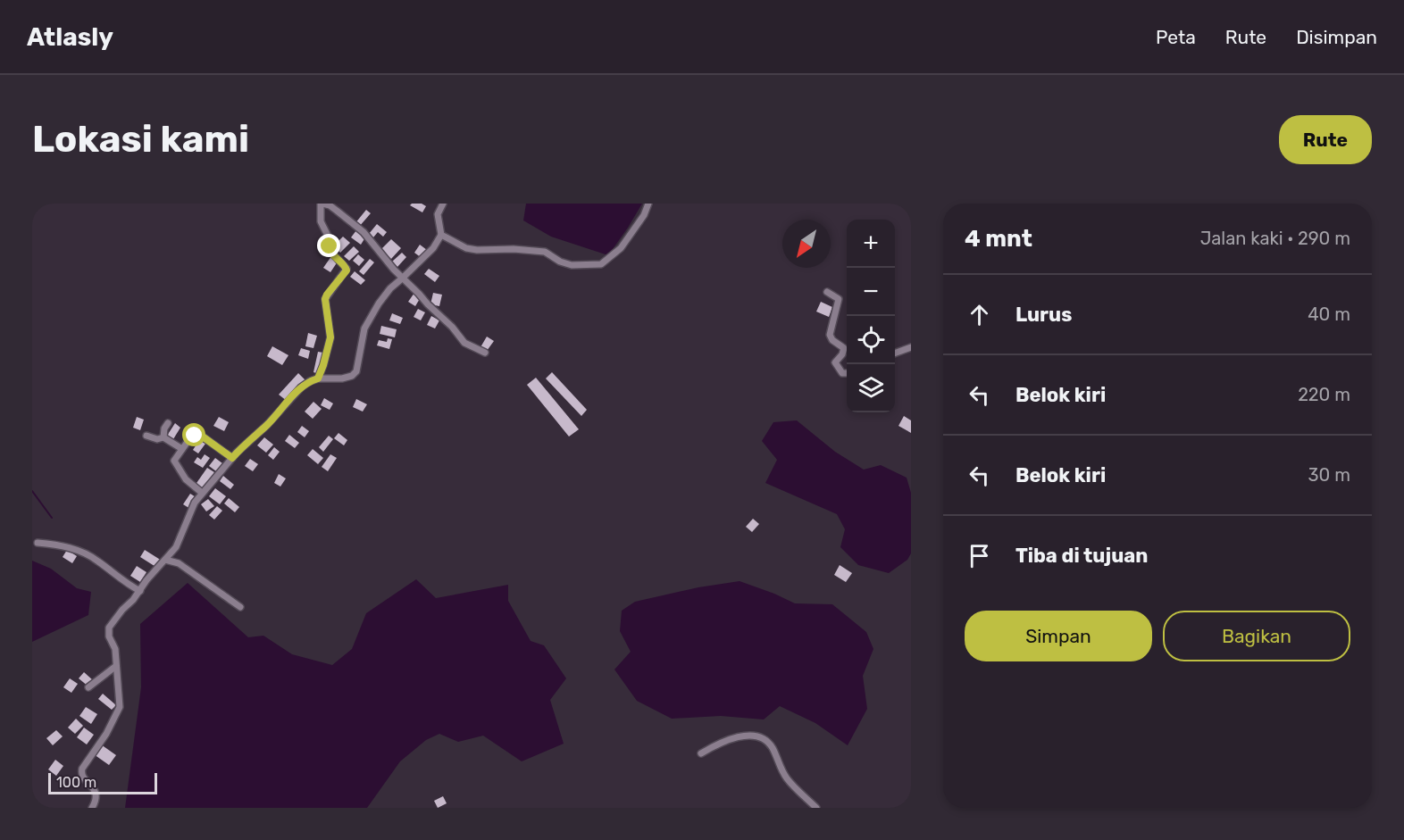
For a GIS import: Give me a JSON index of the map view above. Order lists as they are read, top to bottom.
{
  "scale_bar": "100 m",
  "north": "bottom left",
  "page": {
    "header": "Atlasly",
    "nav": ["Peta", "Rute", "Disimpan"],
    "buttons": [
      "Rute",
      ["Simpan", "Bagikan"]
    ],
    "title": "Lokasi kami",
    "heading": ["4 mnt", "Jalan kaki · 290 m"],
    "map_buttons": ["+", "−"],
    "list": [
      ["Lurus", "40 m"],
      ["Belok kiri", "220 m"],
      ["Belok kiri", "30 m"],
      "Tiba di tujuan"
    ],
    "scale": "100 m"
  }
}
